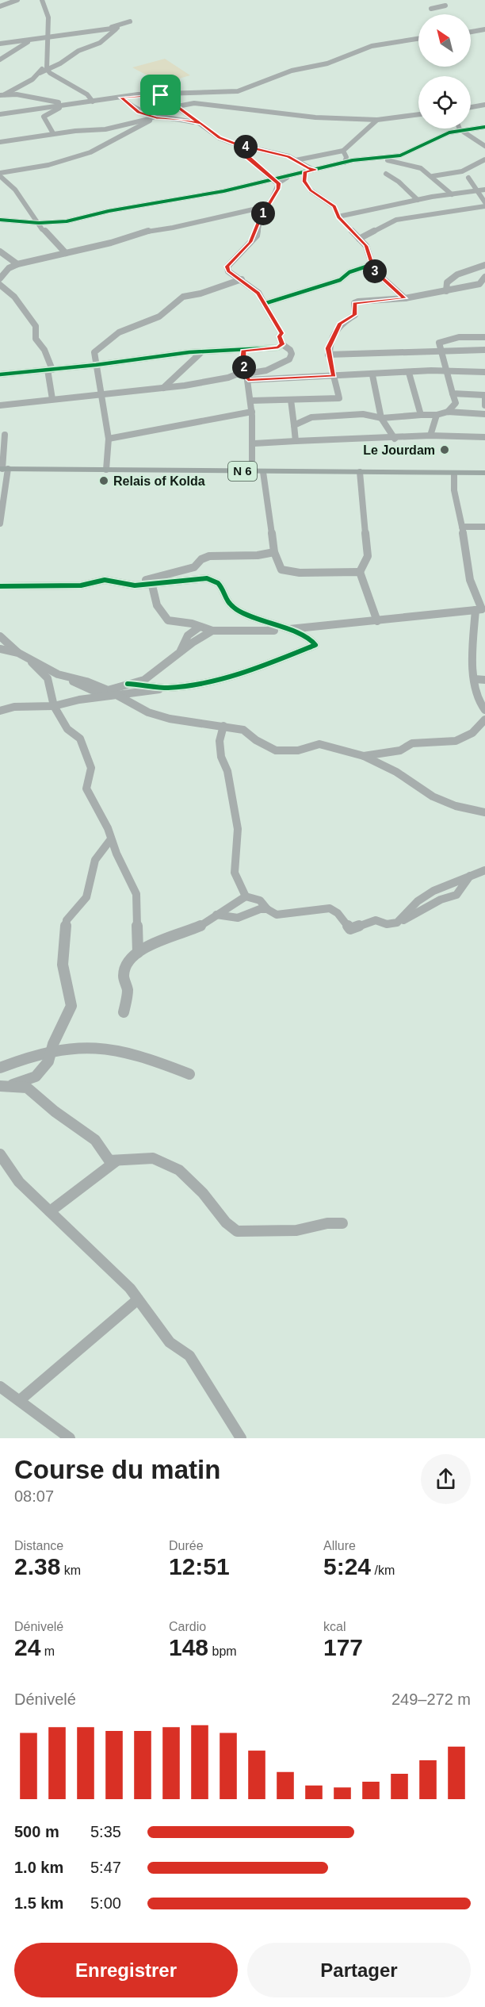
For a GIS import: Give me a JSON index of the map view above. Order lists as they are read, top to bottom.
{
  "streets": {
    "main road": ["N 6"]
  },
  "places": ["Le Jourdam", "Relais of Kolda"],
  "north": "top left",
  "page": {
    "pins": [
      "4",
      "1",
      "3",
      "2"
    ],
    "heading": ["Course du matin", "08:07"],
    "stats": [
      ["Distance", "2.38 km"],
      ["Durée", "12:51"],
      ["Allure", "5:24 /km"],
      ["Dénivelé", "24 m"],
      ["Cardio", "148 bpm"],
      ["kcal", "177"]
    ],
    "chart": ["Dénivelé", "249–272 m"],
    "list": [
      {
        "name": "500 m",
        "note": "5:35"
      },
      {
        "name": "1.0 km",
        "note": "5:47"
      },
      {
        "name": "1.5 km",
        "note": "5:00"
      }
    ],
    "buttons": ["Enregistrer", "Partager"]
  }
}
